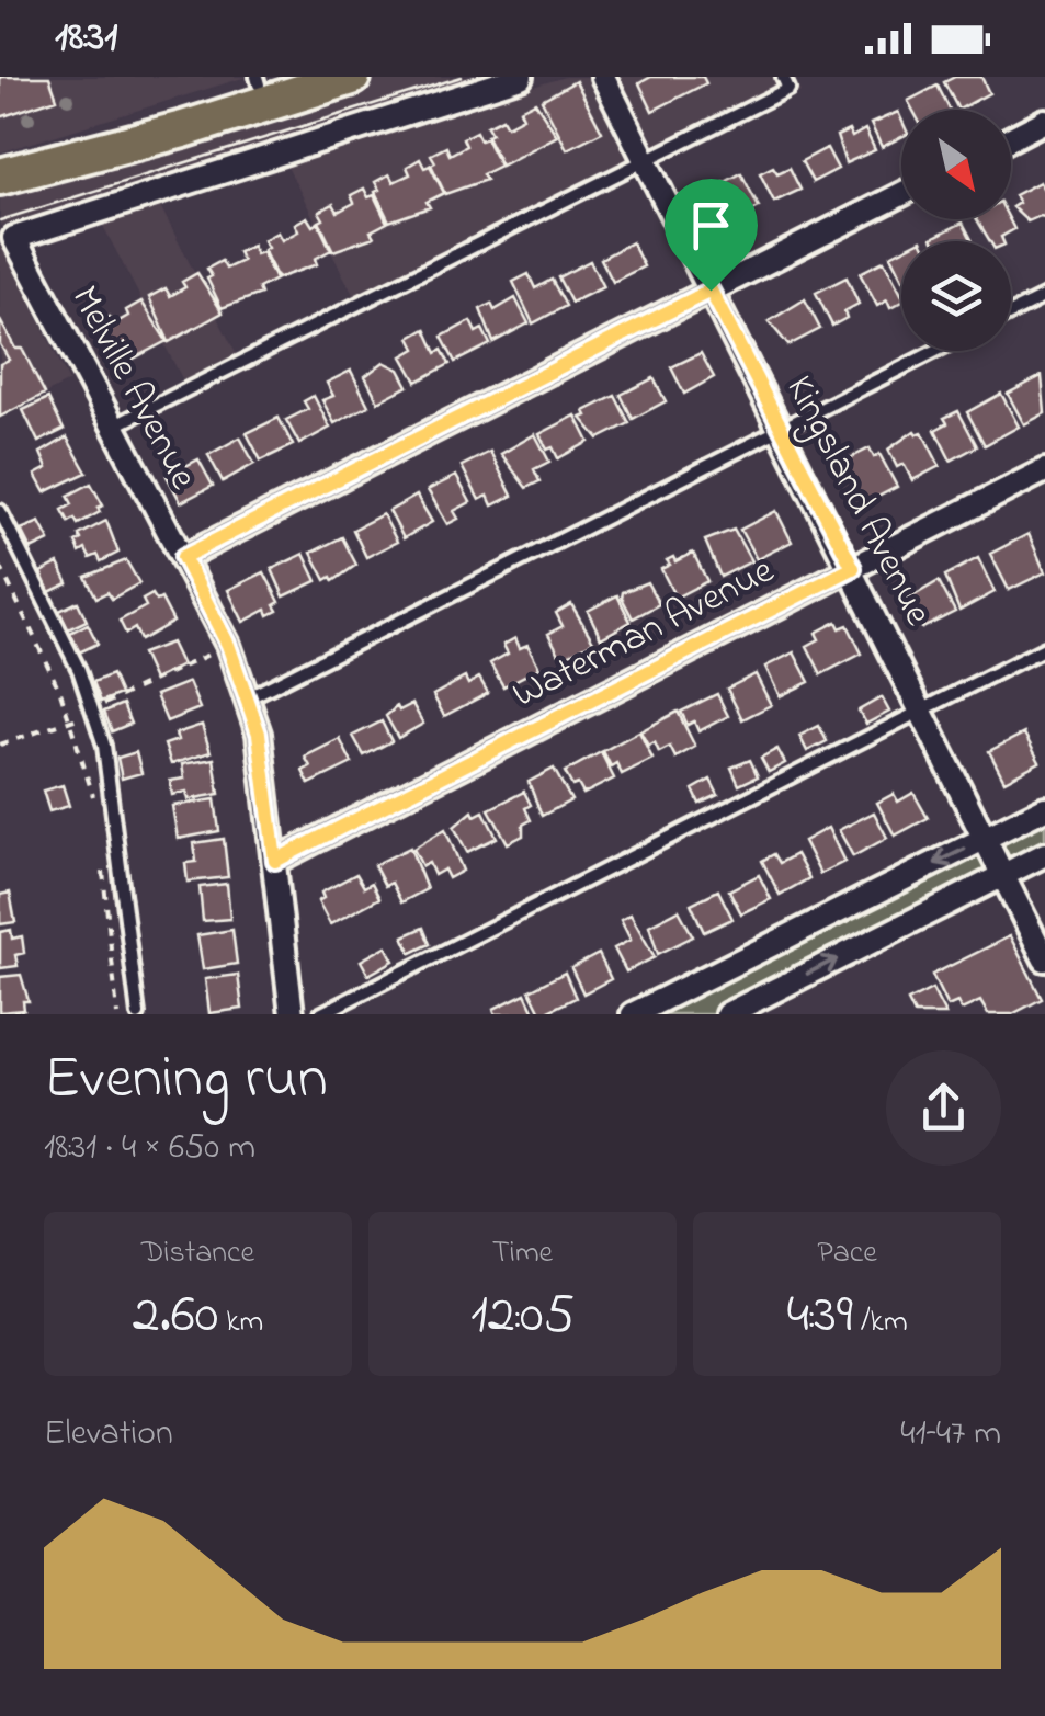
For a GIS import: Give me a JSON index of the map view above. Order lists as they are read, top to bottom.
{
  "streets": {
    "street": ["Melville Avenue", "Kingsland Avenue", "Waterman Avenue"]
  },
  "crossings": [
    ["Melville Avenue", "Waterman Avenue"],
    ["Kingsland Avenue", "Waterman Avenue"]
  ],
  "north": "bottom right",
  "page": {
    "status": "18:31",
    "heading": ["Evening run", "18:31 · 4 × 650 m"],
    "stats": [
      ["Distance", "2.60 km"],
      ["Time", "12:05"],
      ["Pace", "4:39 /km"]
    ],
    "chart": ["Elevation", "41–47 m"]
  }
}
